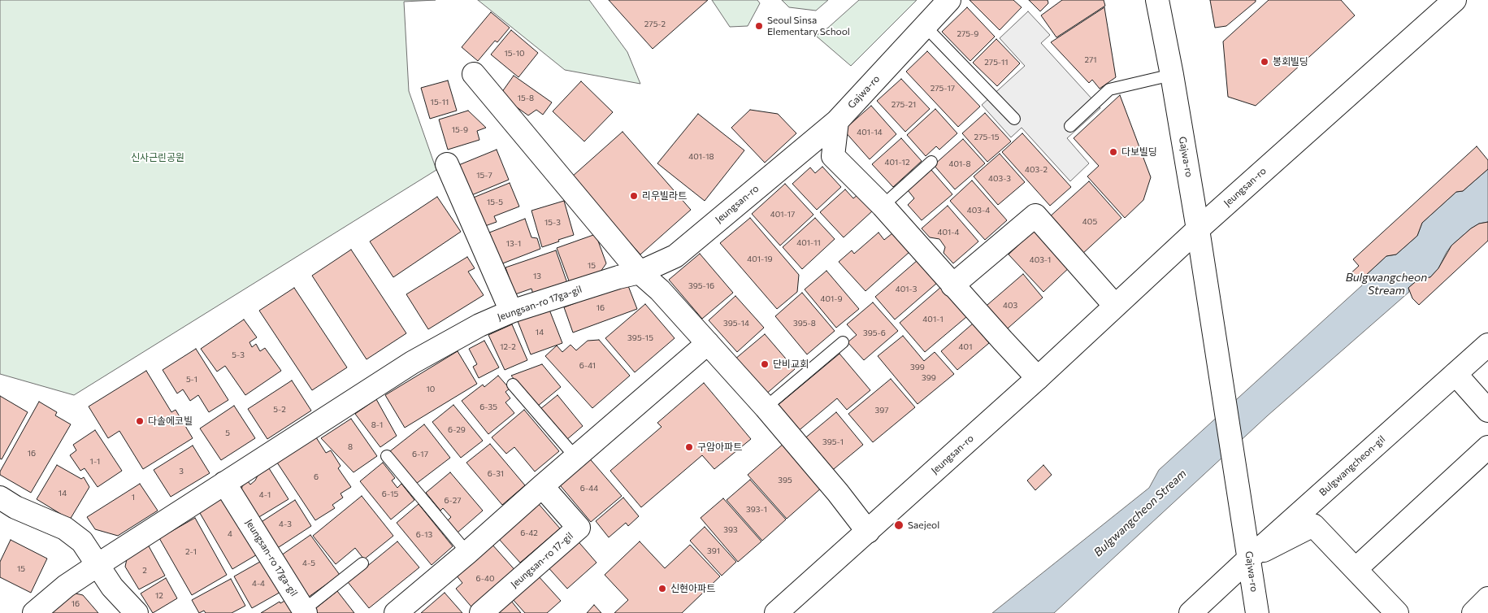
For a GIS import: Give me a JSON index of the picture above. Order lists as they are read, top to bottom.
{
  "streets": {
    "street": [
      "Gajwa-ro",
      "Jeungsan-ro",
      "Jeungsan-ro 17ga-gil",
      "Bulgwangcheon-gil",
      "Jeungsan-ro 17-gil"
    ]
  },
  "crossings": [
    ["Gajwa-ro", "Jeungsan-ro"],
    ["Gajwa-ro", "Bulgwangcheon-gil"],
    ["Jeungsan-ro", "Jeungsan-ro 17ga-gil"]
  ],
  "water": ["Bulgwangcheon Stream"],
  "parks": ["신사근린공원"],
  "places": [
    "Seoul Sinsa Elementary School",
    "봉회빌딩",
    "다보빌딩",
    "리우빌라트",
    "단비교회",
    "다솔에코빌",
    "구암아파트",
    "Saejeol",
    "신현아파트"
  ],
  "house_numbers": [
    "275-2",
    "275-9",
    "15-10",
    "271",
    "275-11",
    "275-17",
    "15-8",
    "15-11",
    "275-21",
    "15-9",
    "401-14",
    "275-15",
    "401-18",
    "401-12",
    "401-8",
    "403-2",
    "15-7",
    "403-3",
    "15-5",
    "403-4",
    "401-17",
    "405",
    "15-3",
    "401-4",
    "401-11",
    "13-1",
    "401-19",
    "403-1",
    "15",
    "13",
    "395-16",
    "401-3",
    "401-9",
    "403",
    "16",
    "401-1",
    "395-14",
    "395-8",
    "14",
    "395-6",
    "395-15",
    "12-2",
    "401",
    "5-3",
    "6-41",
    "399",
    "399",
    "5-1",
    "10",
    "6-35",
    "5-2",
    "397",
    "8-1",
    "6-29",
    "5",
    "395-1",
    "8",
    "16",
    "6-17",
    "1-1",
    "3",
    "6-31",
    "6",
    "395",
    "6-44",
    "14",
    "6-15",
    "4-1",
    "1",
    "6-27",
    "393-1",
    "4-3",
    "393",
    "6-42",
    "4",
    "6-13",
    "391",
    "2-1",
    "4-5",
    "15",
    "2",
    "6-40",
    "4-4",
    "12",
    "16"
  ]
}
